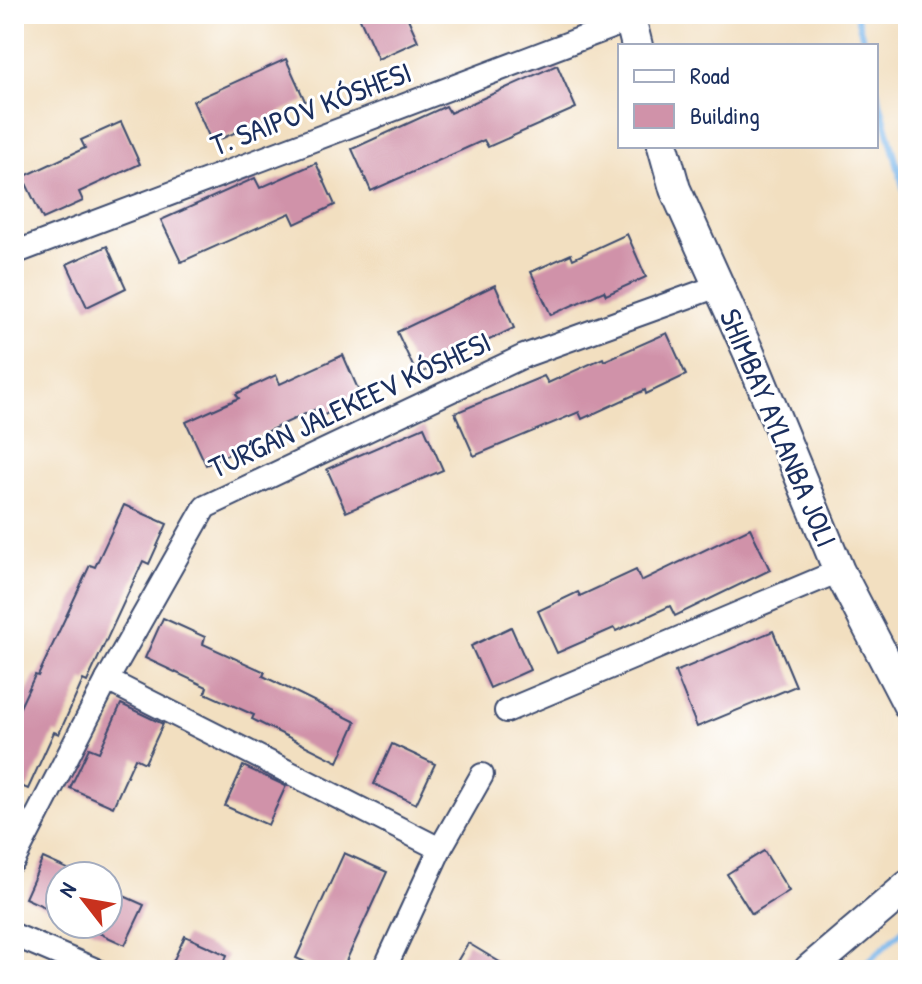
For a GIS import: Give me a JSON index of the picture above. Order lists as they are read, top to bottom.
{
  "streets": {
    "street": ["T. SAIPOV KÓSHESI", "TURǴAN JALEKEEV KÓSHESI"]
  },
  "legend": ["Road", "Building"],
  "north": "top left"
}
